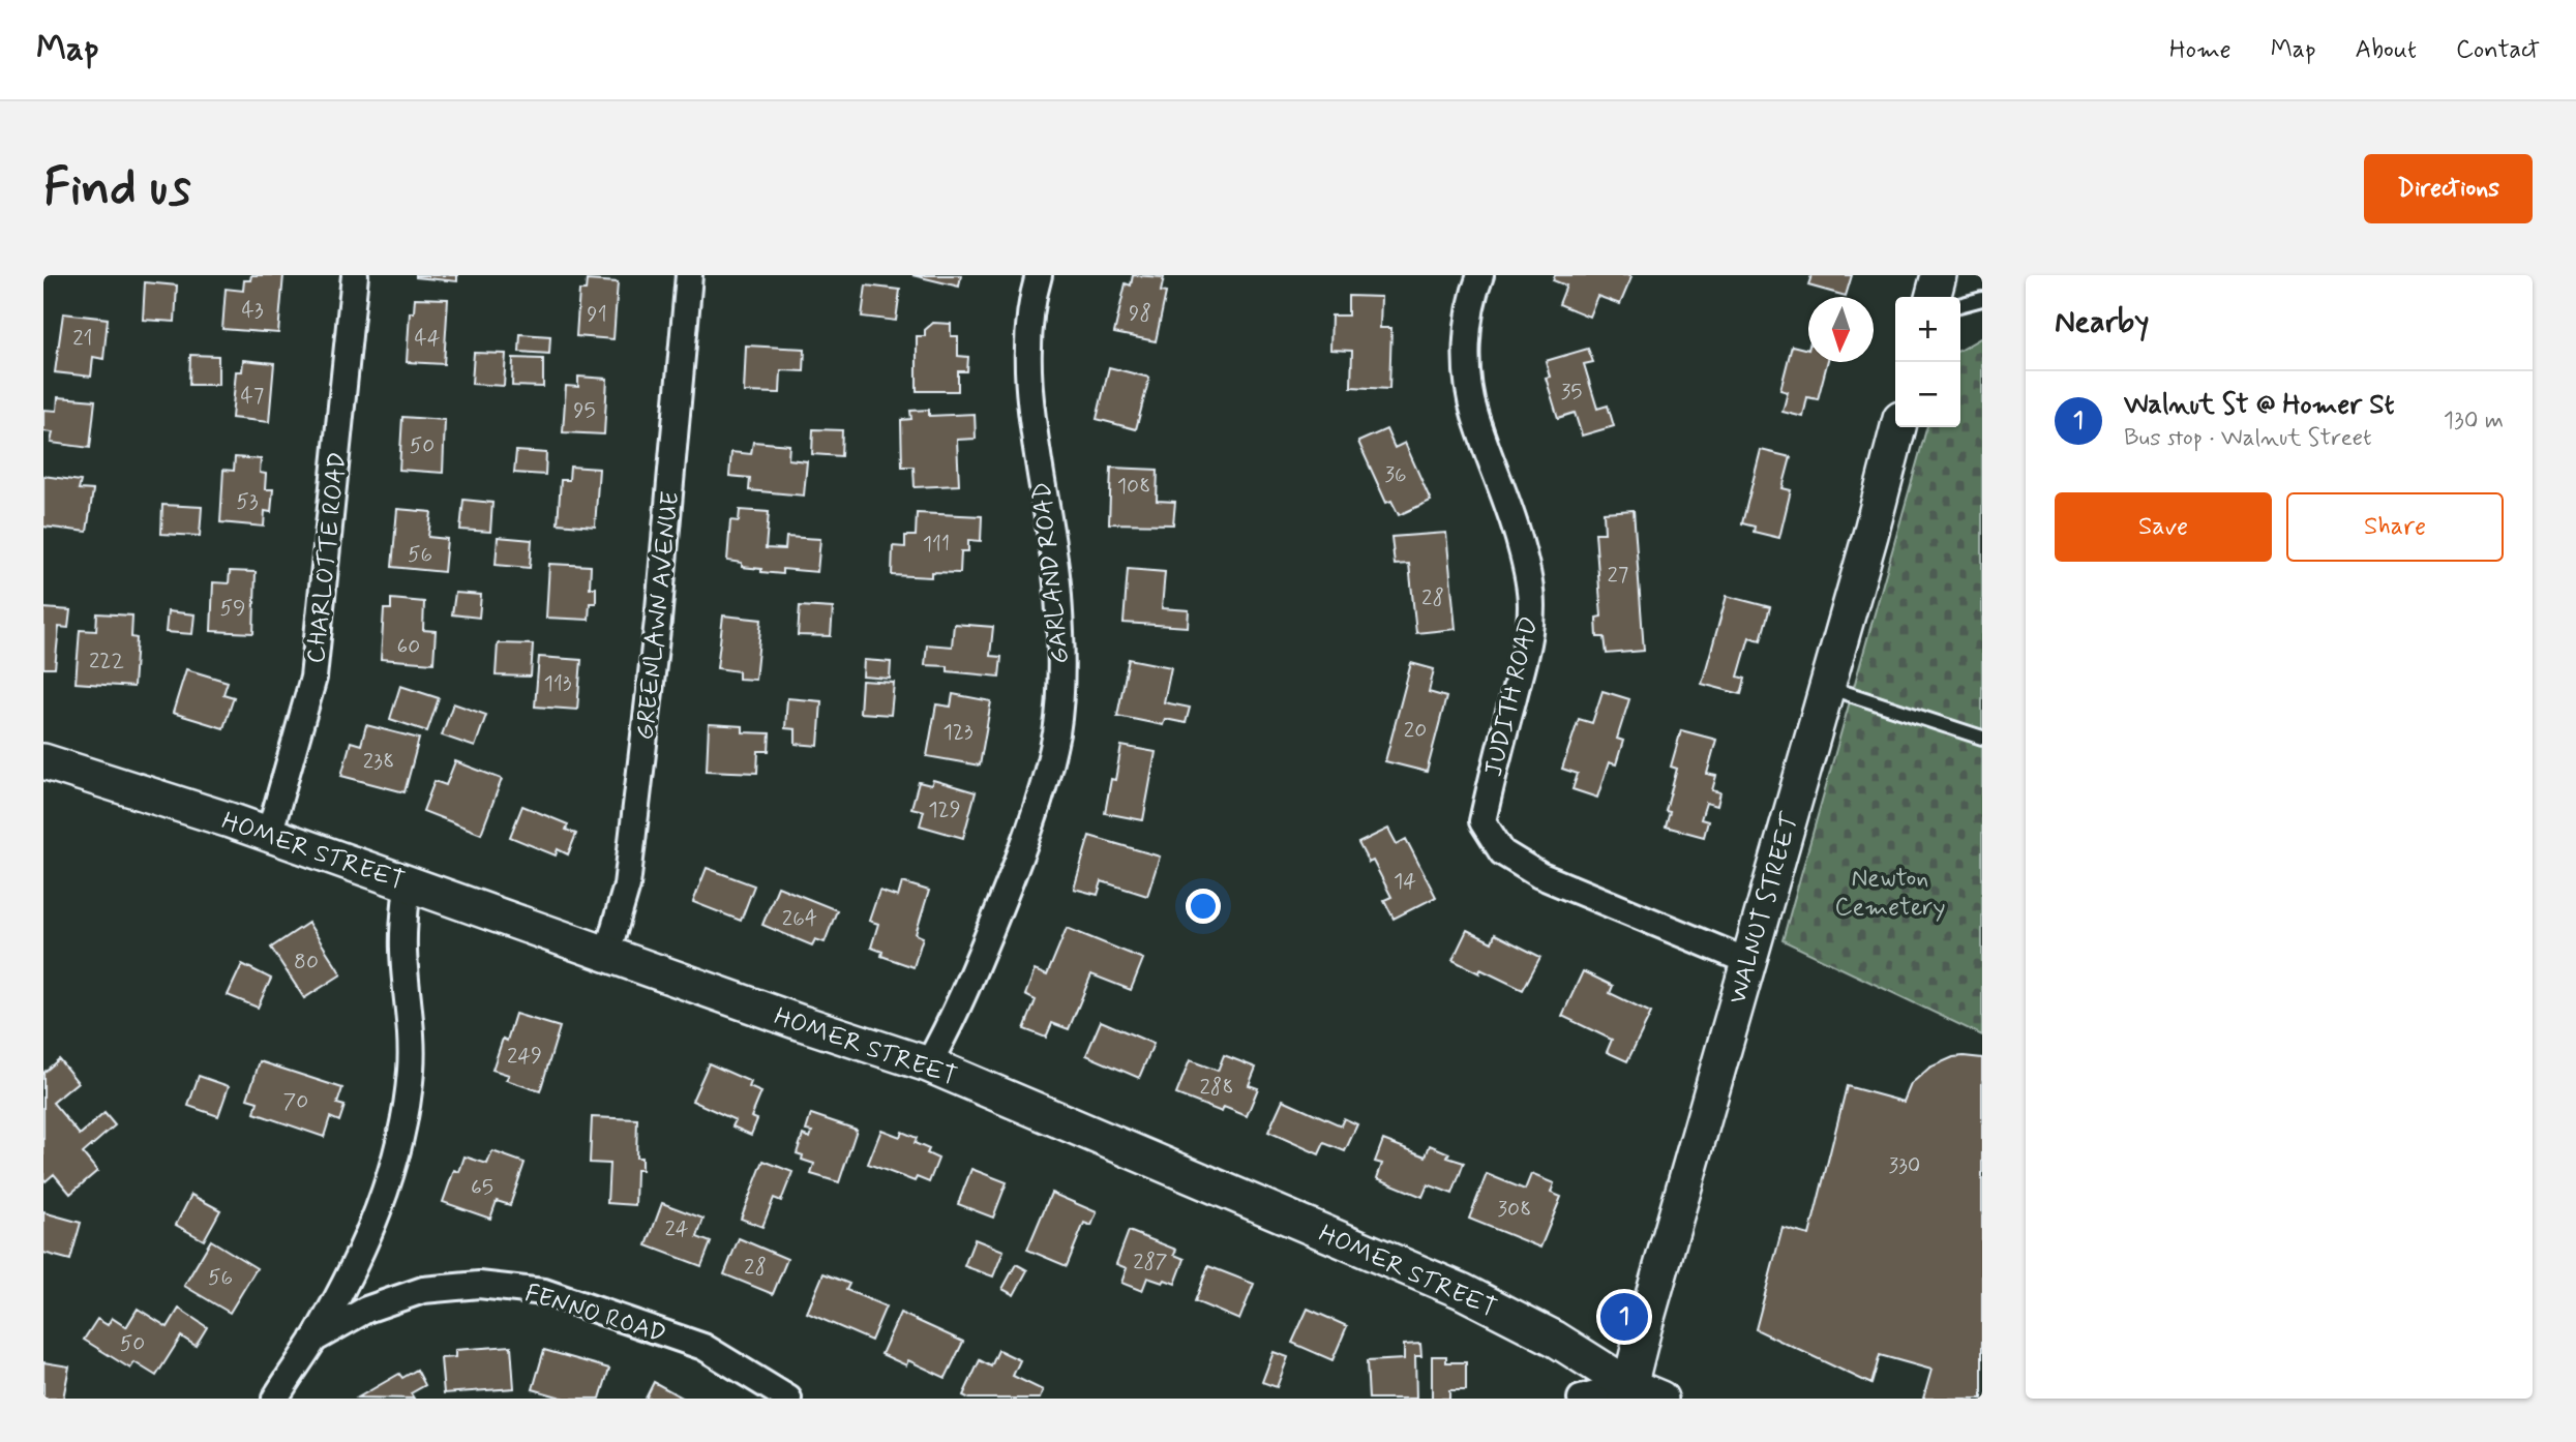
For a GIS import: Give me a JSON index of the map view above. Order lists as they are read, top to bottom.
{
  "streets": {
    "street": [
      "CHARLOTTE ROAD",
      "GARLAND ROAD",
      "GREENLAWN AVENUE",
      "JUDITH ROAD",
      "HOMER STREET",
      "WALNUT STREET",
      "FENNO ROAD"
    ]
  },
  "crossings": [
    ["CHARLOTTE ROAD", "HOMER STREET"],
    ["GARLAND ROAD", "HOMER STREET"],
    ["GREENLAWN AVENUE", "HOMER STREET"],
    ["JUDITH ROAD", "WALNUT STREET"],
    ["HOMER STREET", "WALNUT STREET"]
  ],
  "parks": ["Newton Cemetery"],
  "house_numbers": [
    "43",
    "98",
    "91",
    "21",
    "44",
    "35",
    "47",
    "95",
    "50",
    "36",
    "108",
    "53",
    "111",
    "56",
    "27",
    "28",
    "59",
    "60",
    "222",
    "113",
    "20",
    "123",
    "238",
    "129",
    "14",
    "264",
    "80",
    "249",
    "288",
    "70",
    "330",
    "65",
    "308",
    "24",
    "287",
    "28",
    "56",
    "50"
  ],
  "north": "bottom",
  "page": {
    "header": "Map",
    "nav": [
      "Home",
      "Map",
      "About",
      "Contact"
    ],
    "buttons": [
      "Directions",
      ["Save", "Share"]
    ],
    "title": "Find us",
    "heading": "Nearby",
    "map_buttons": ["+", "−"],
    "list": [
      {
        "mark": "1",
        "name": "Walnut St @ Homer St",
        "note": "Bus stop · Walnut Street",
        "value": "130 m"
      }
    ],
    "pins": "1"
  }
}
